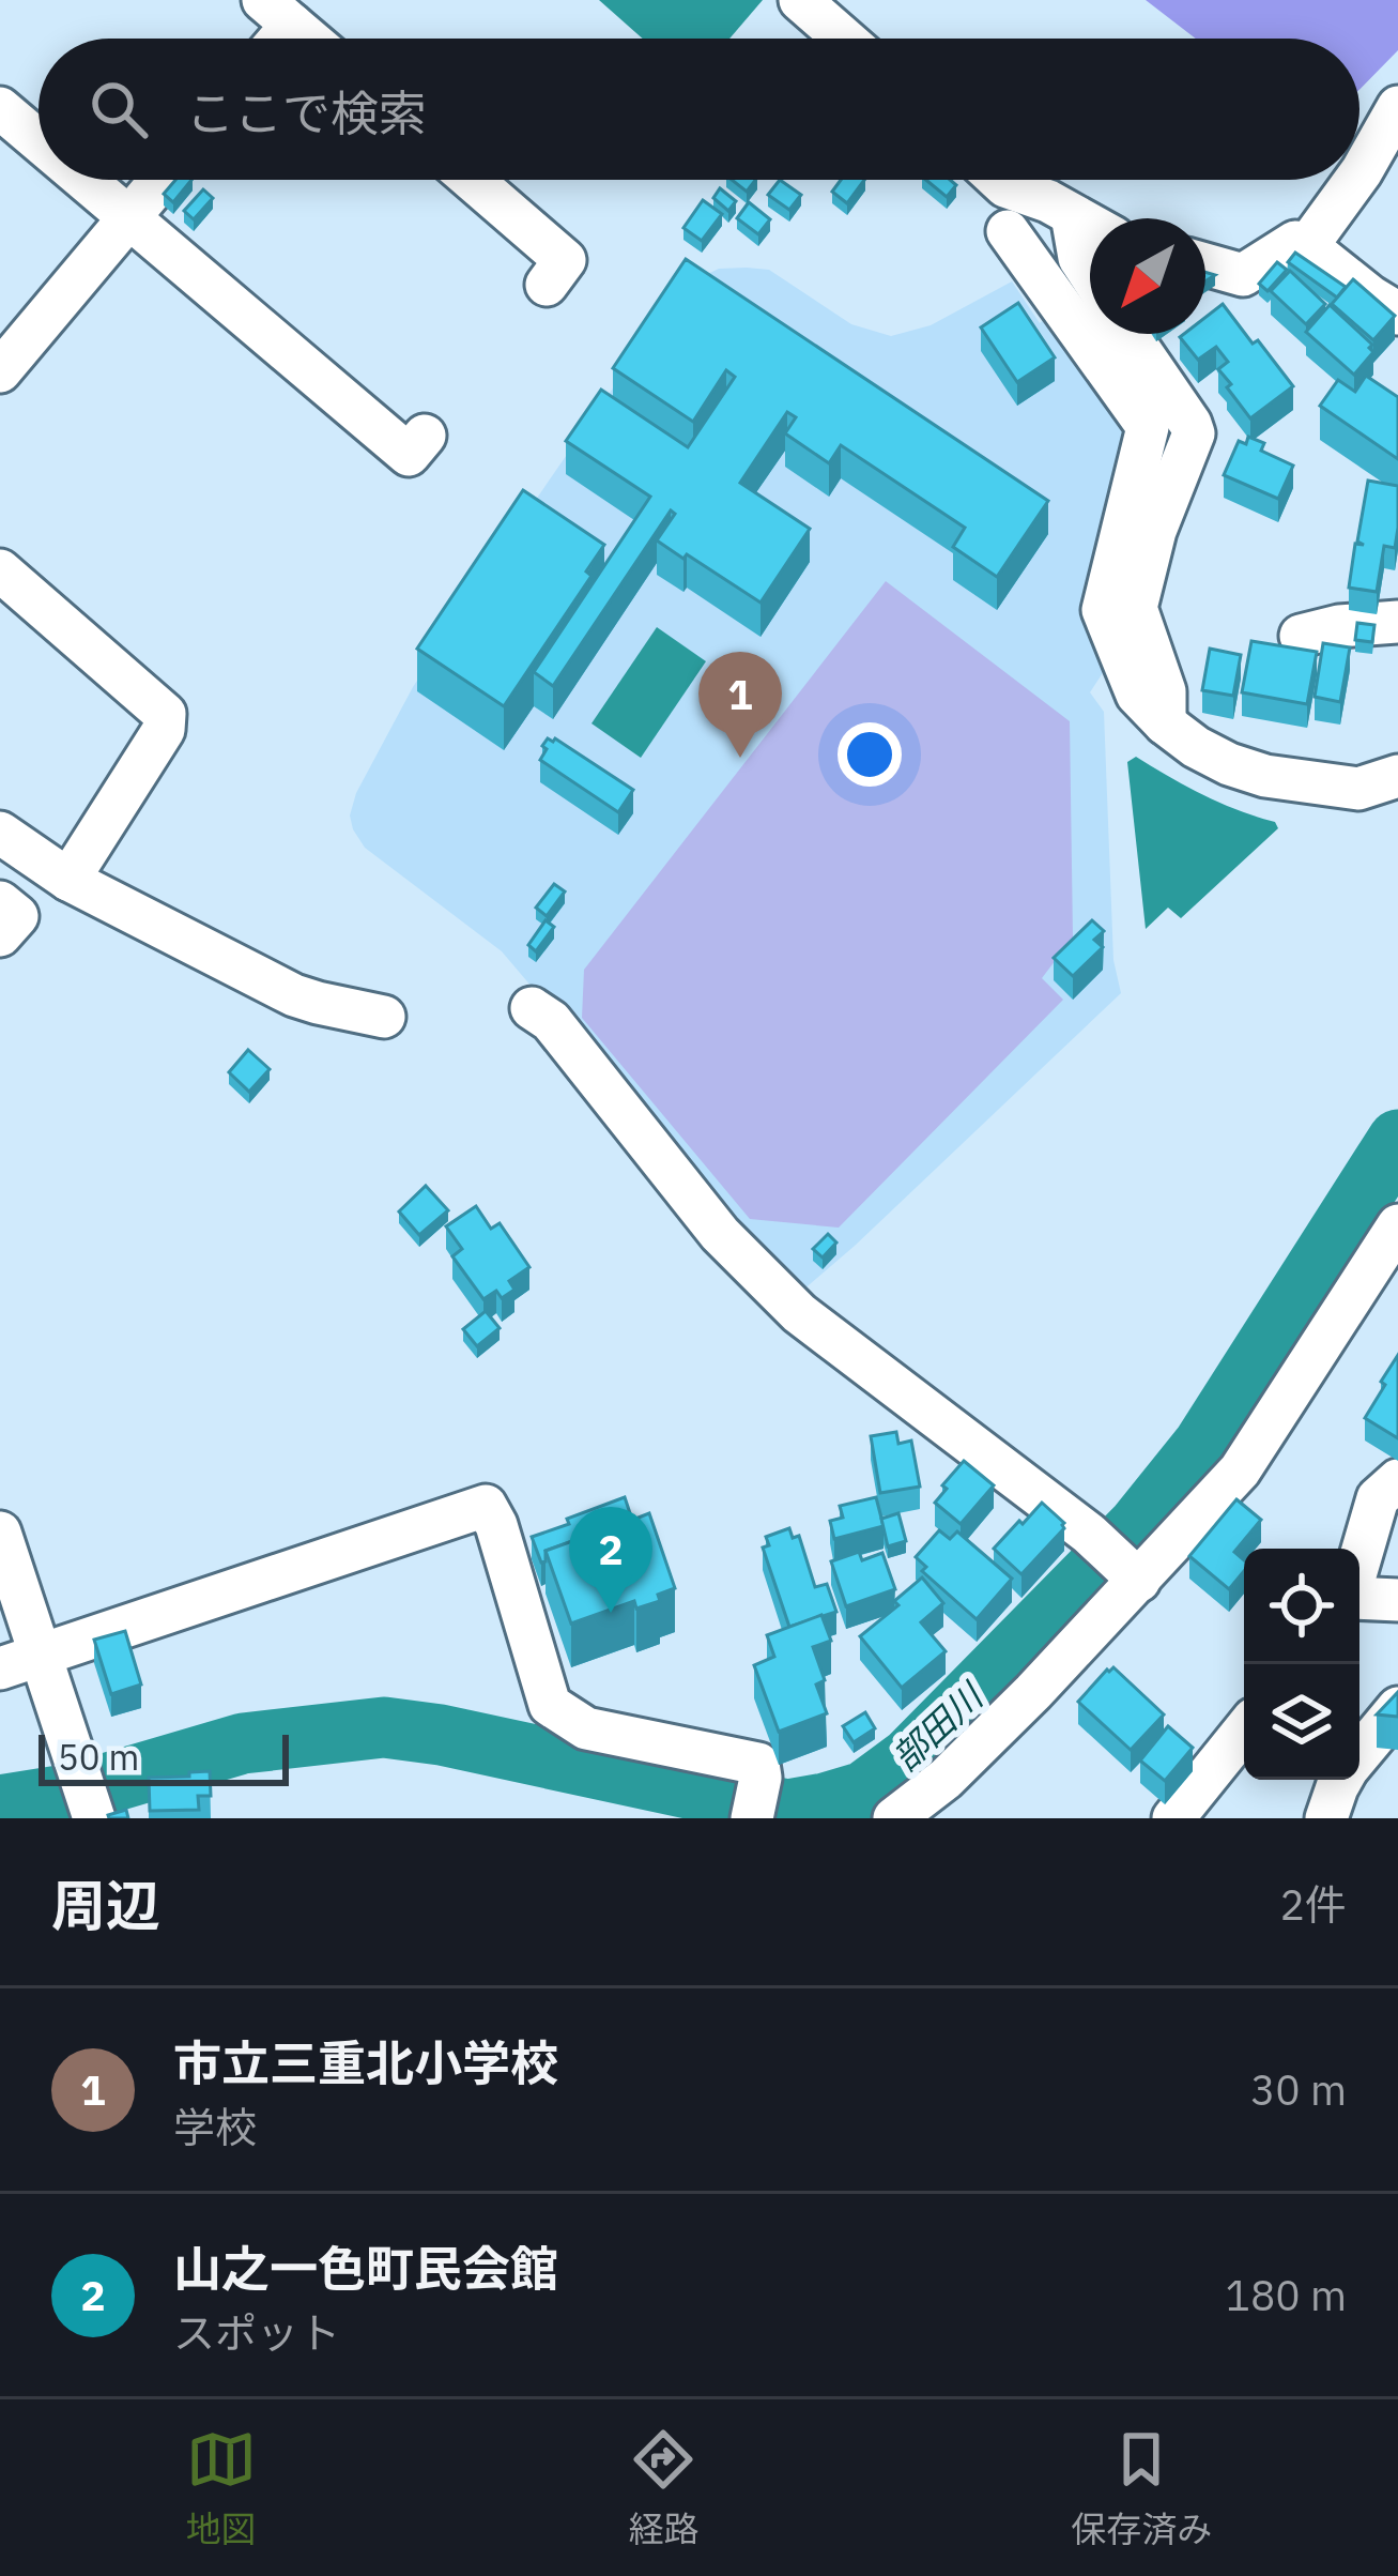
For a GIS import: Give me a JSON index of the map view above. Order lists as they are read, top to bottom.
{
  "water": ["部田川"],
  "scale_bar": "50 m",
  "north": "bottom left",
  "page": {
    "search": "ここで検索",
    "pins": ["1", "2"],
    "scale": "50 m",
    "heading": ["周辺", "2件"],
    "list": [
      {
        "mark": "1",
        "name": "市立三重北小学校",
        "note": "学校",
        "value": "30 m"
      },
      {
        "mark": "2",
        "name": "山之一色町民会館",
        "note": "スポット",
        "value": "180 m"
      }
    ],
    "nav": ["地図", "経路", "保存済み"]
  }
}
